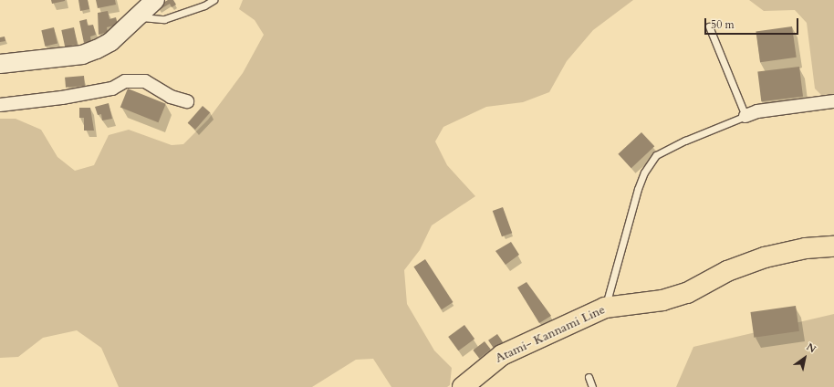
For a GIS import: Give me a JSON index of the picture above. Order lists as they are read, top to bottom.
{
  "streets": {
    "main road": ["Atami- Kannami Line"]
  },
  "scale_bar": "50 m",
  "north": "top right"
}
